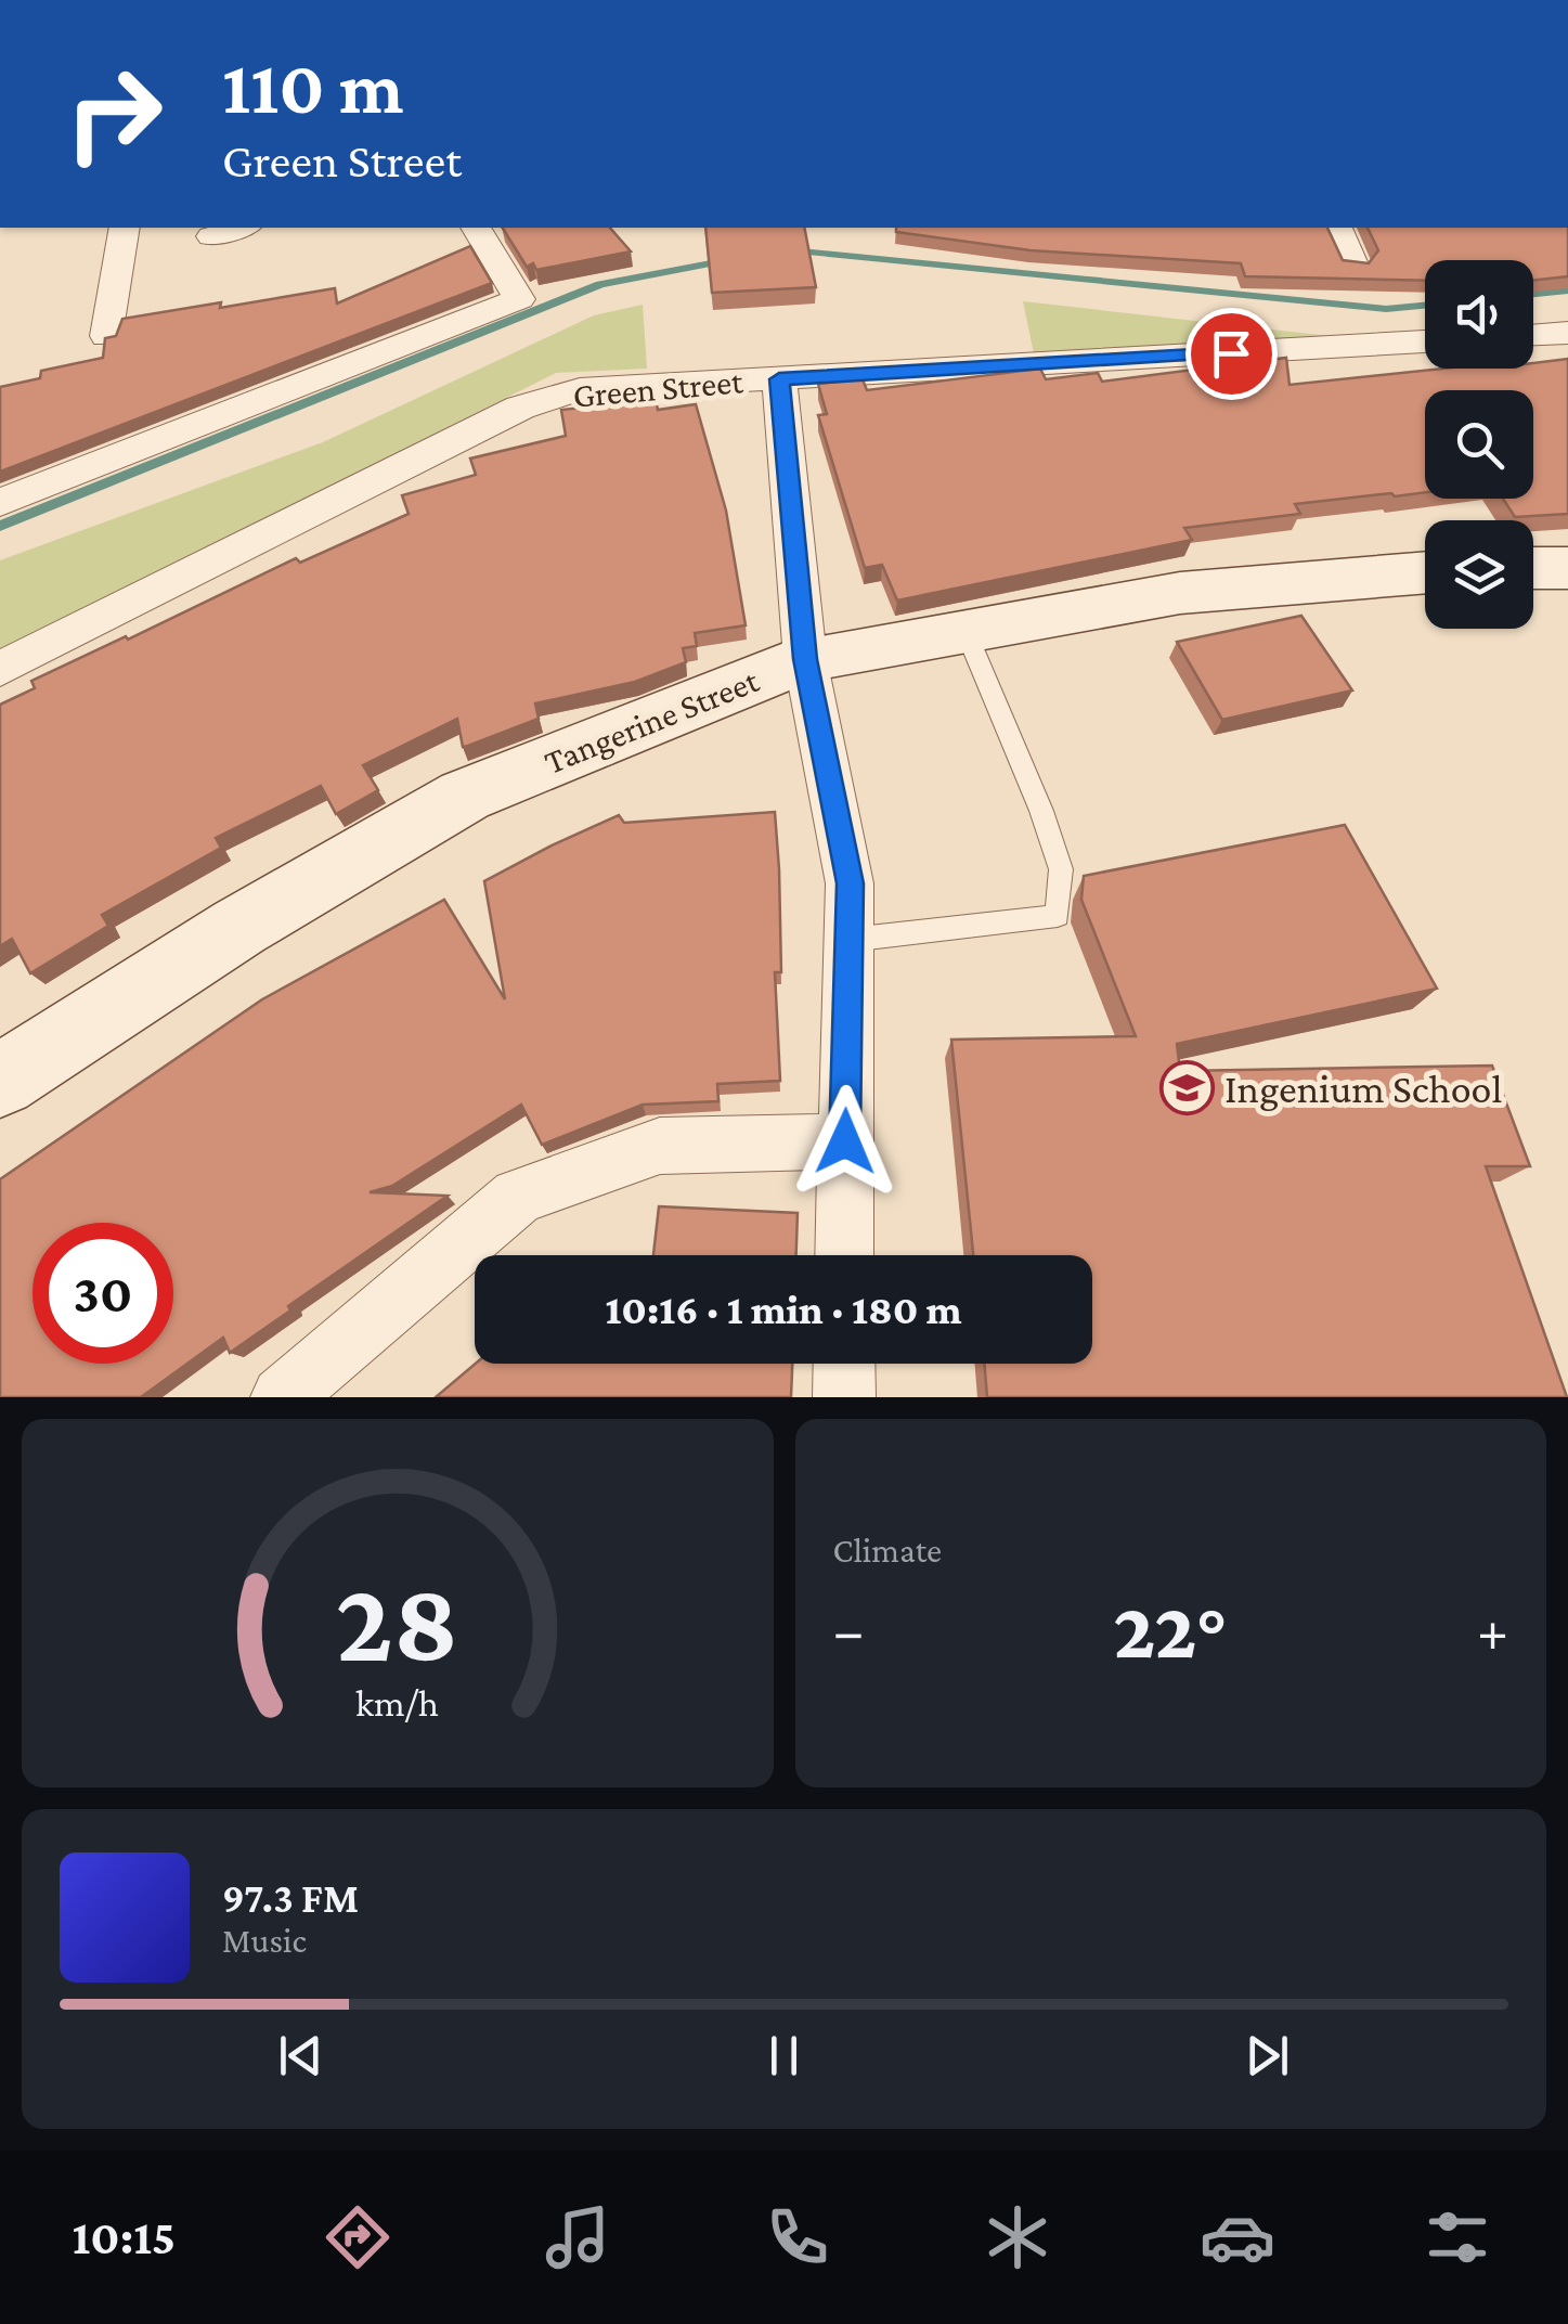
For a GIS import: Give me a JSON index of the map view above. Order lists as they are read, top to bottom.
{
  "streets": {
    "street": ["Green Street", "Tangerine Street"]
  },
  "places": {
    "school or university": ["Ingenium School"]
  },
  "page": {
    "turn": ["110 m", "Green Street"],
    "limit": "30",
    "trip": "10:16 · 1 min · 180 m",
    "tile": "Climate",
    "heat": ["−", "22°", "+"],
    "song": ["97.3 FM", "Music"],
    "tabs": "10:15",
    "gauge": ["28", "km/h"]
  }
}
